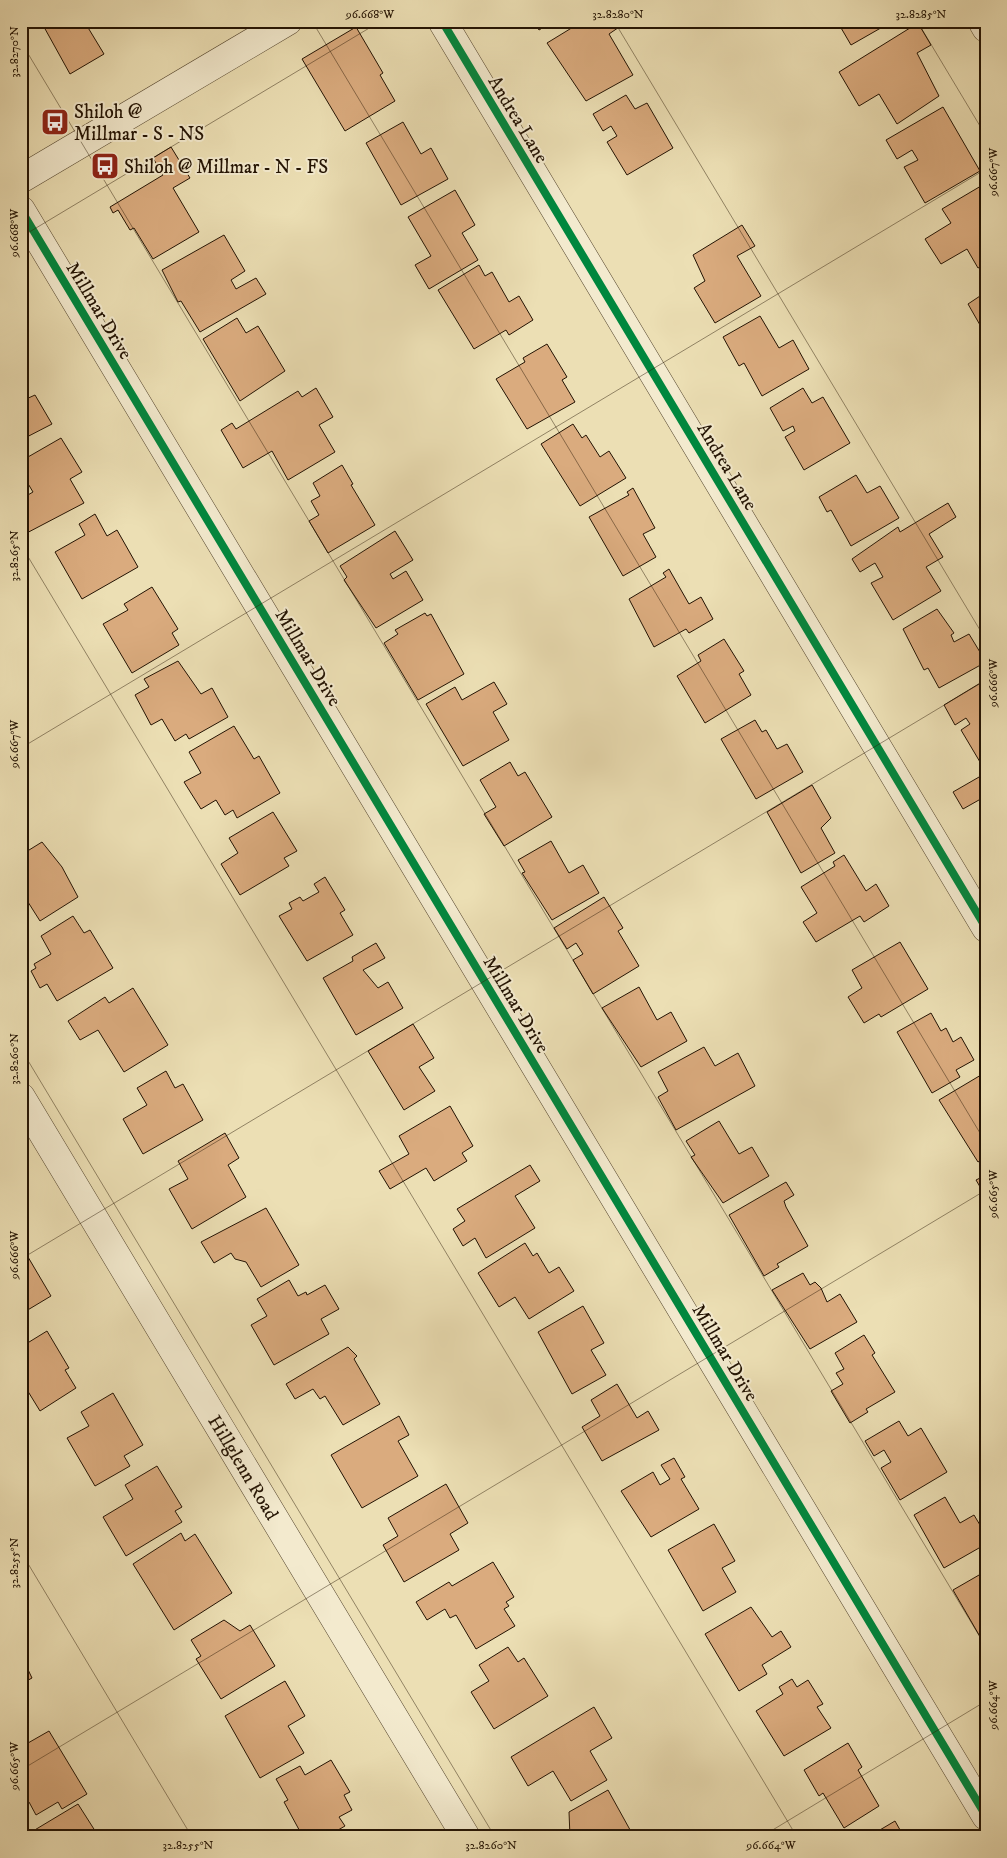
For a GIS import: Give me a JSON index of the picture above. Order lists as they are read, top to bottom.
{
  "streets": {
    "street": ["Andrea Lane", "Millmar Drive", "Hillglenn Road"]
  },
  "places": {
    "bus stop": ["Shiloh @ Millmar - S - NS", "Shiloh @ Millmar - N - FS"]
  },
  "coordinates": [
    "96.668°W",
    "32.8280°N",
    "32.8285°N",
    "32.8270°N",
    "96.667°W",
    "32.8265°N",
    "96.666°W",
    "32.8260°N",
    "96.665°W",
    "32.8255°N",
    "96.664°W"
  ]
}
